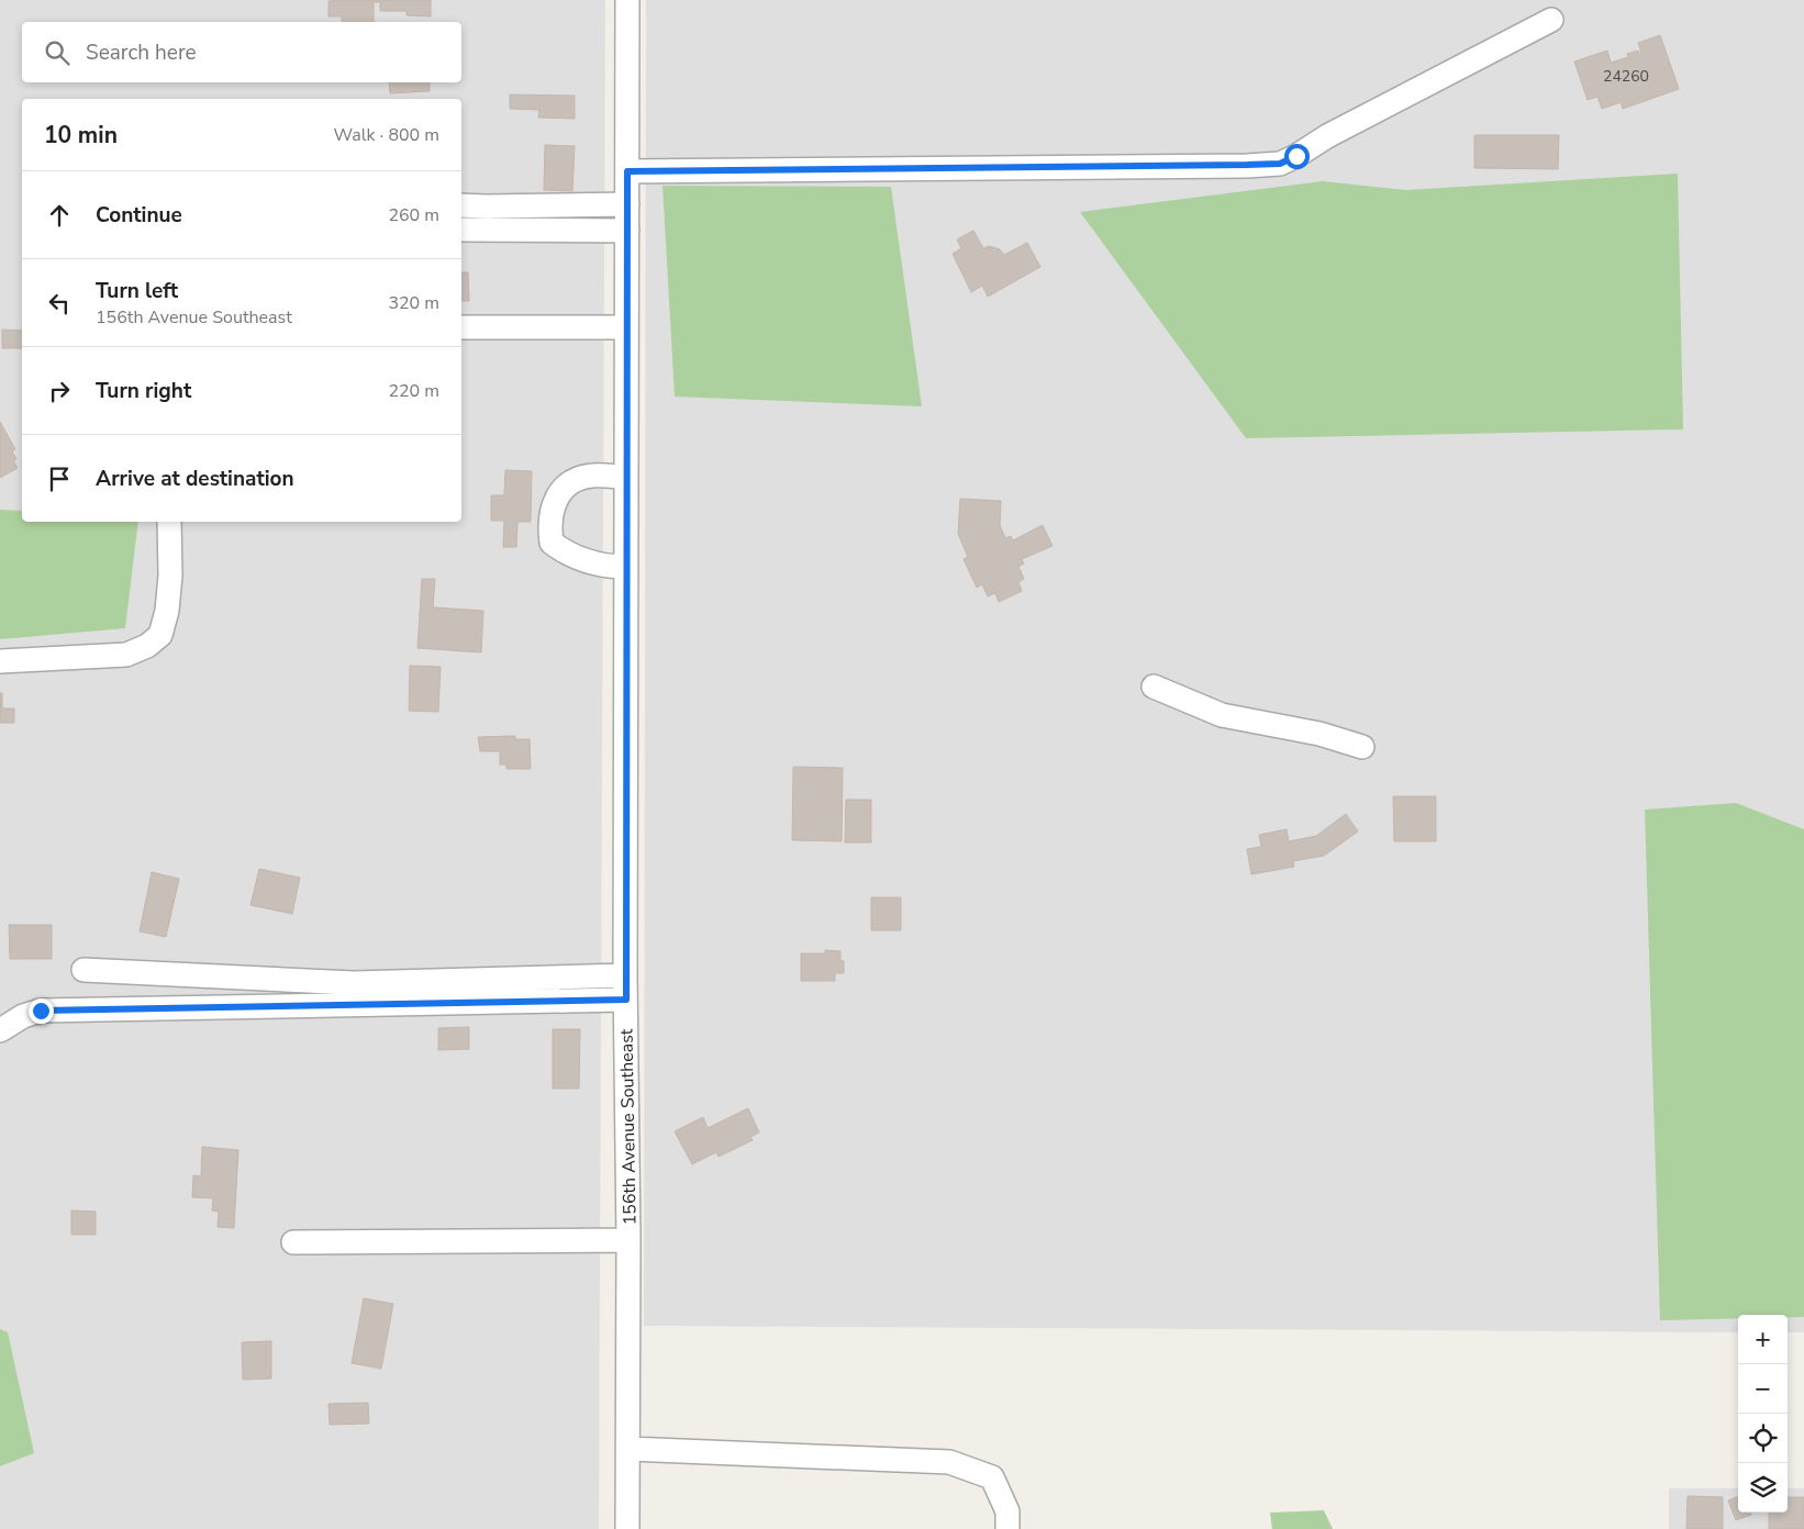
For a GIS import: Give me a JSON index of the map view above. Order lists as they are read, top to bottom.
{
  "streets": {
    "street": ["156th Avenue Southeast"]
  },
  "house_numbers": ["24260"],
  "page": {
    "search": "Search here",
    "heading": ["10 min", "Walk · 800 m"],
    "list": [
      ["Continue", "260 m"],
      ["Turn left", "156th Avenue Southeast", "320 m"],
      ["Turn right", "220 m"],
      "Arrive at destination"
    ],
    "map_buttons": ["+", "−"]
  }
}
